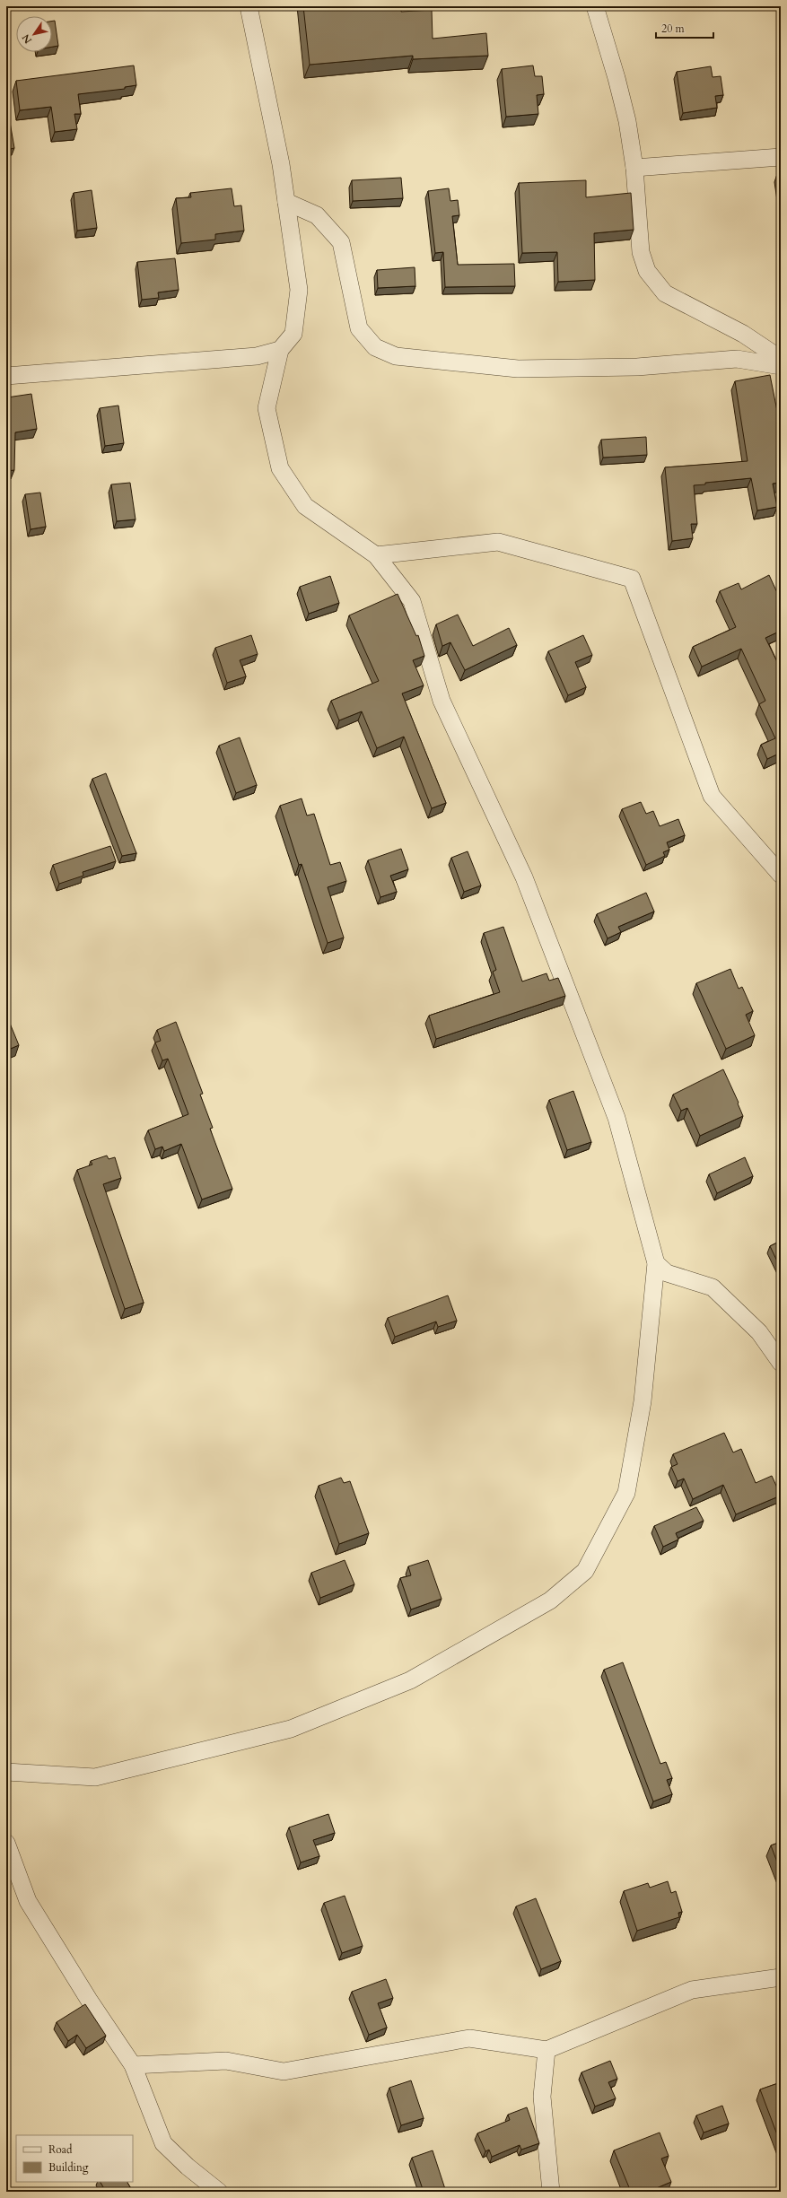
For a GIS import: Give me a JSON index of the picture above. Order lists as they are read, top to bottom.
{
  "legend": ["Road", "Building"],
  "scale_bar": "20 m",
  "north": "bottom left"
}
